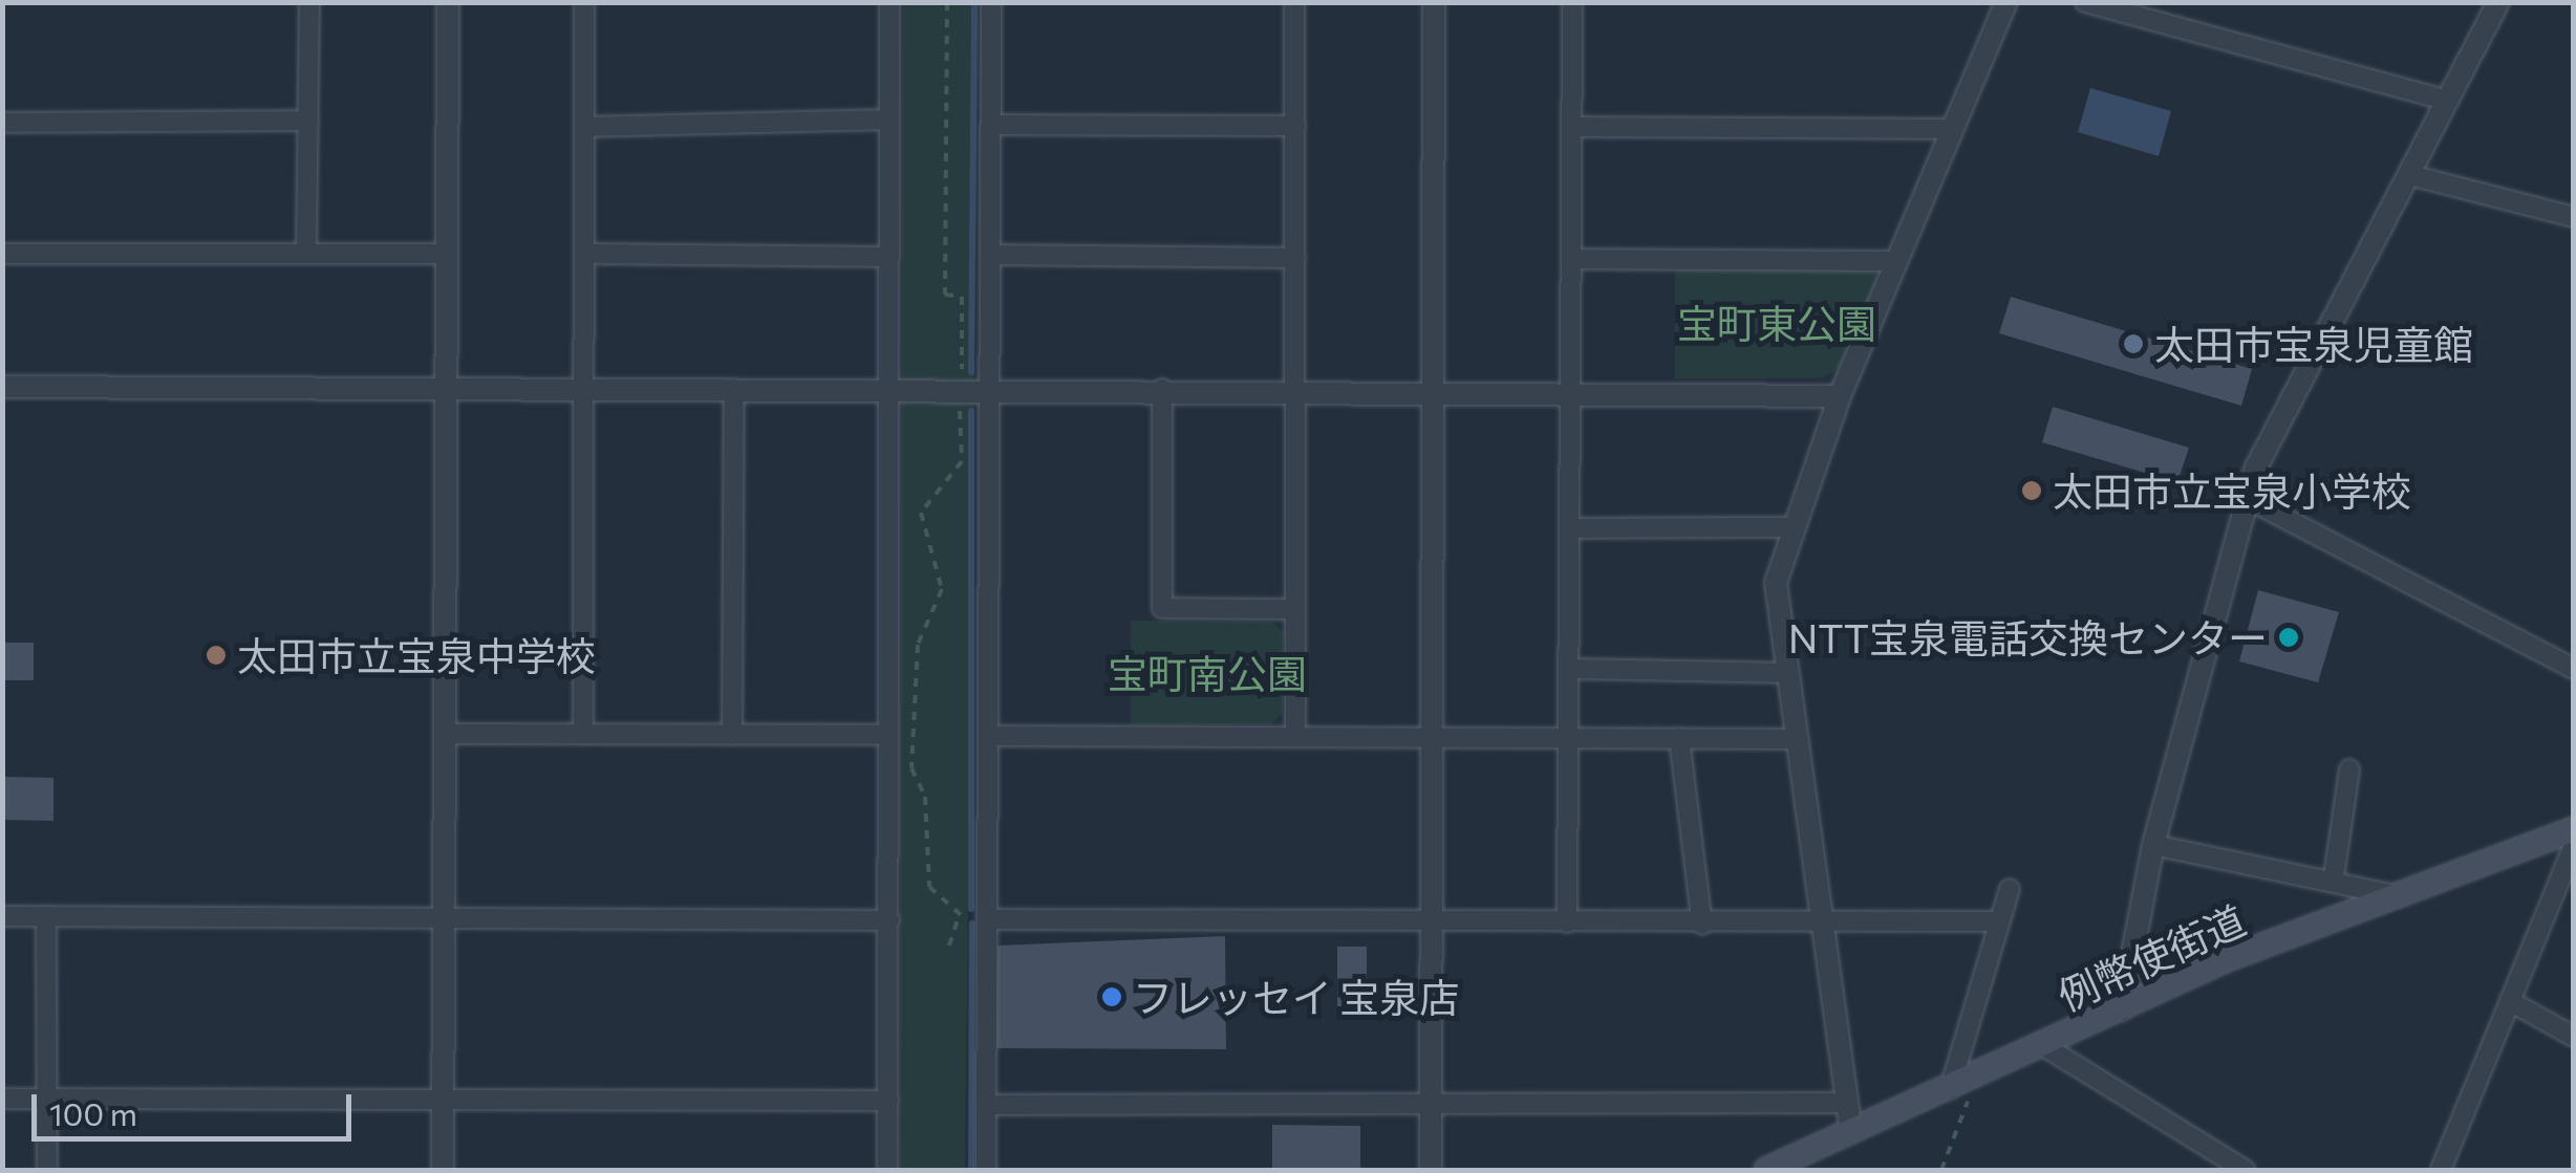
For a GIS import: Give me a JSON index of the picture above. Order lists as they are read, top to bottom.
{
  "streets": {
    "main road": ["例幣使街道"]
  },
  "parks": ["宝町東公園", "宝町南公園"],
  "places": [
    "太田市宝泉児童館",
    "太田市立宝泉小学校",
    "NTT宝泉電話交換センター",
    "太田市立宝泉中学校",
    "フレッセイ 宝泉店"
  ],
  "scale_bar": "100 m"
}
